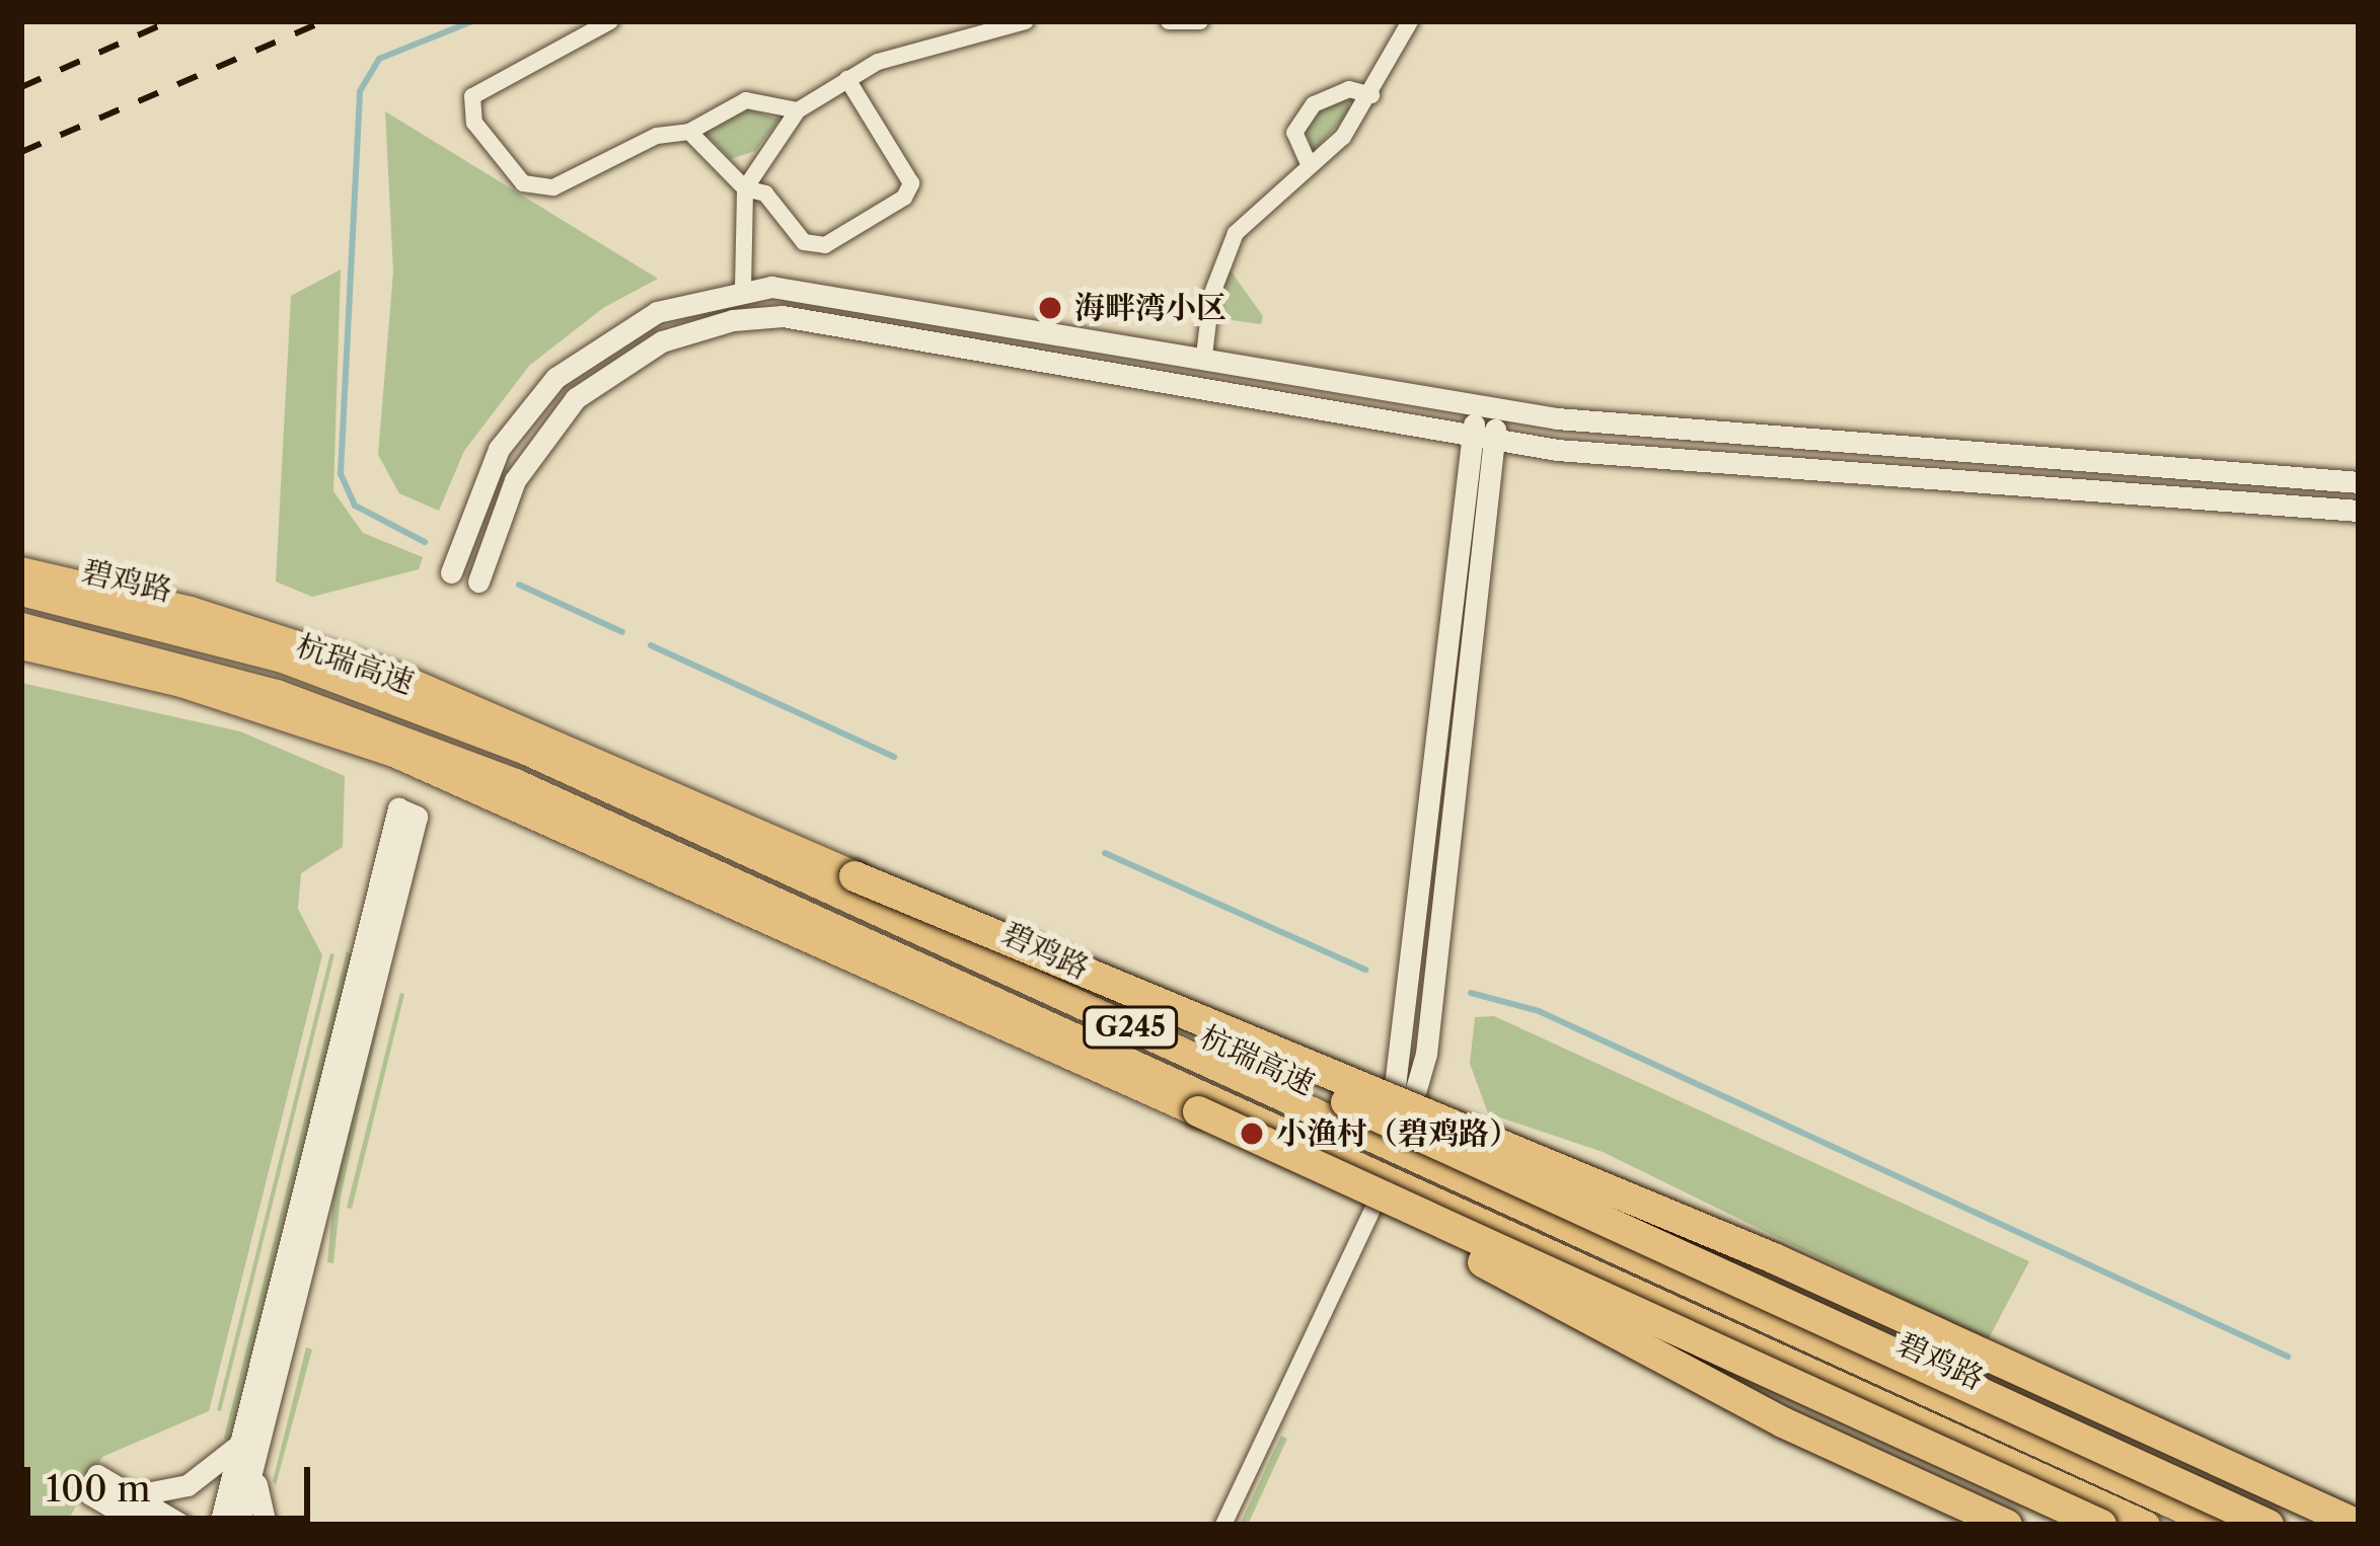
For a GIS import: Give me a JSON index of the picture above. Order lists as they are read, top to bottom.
{
  "streets": {
    "highway": ["碧鸡路", "杭瑞高速", "G245"]
  },
  "places": ["海畔湾小区", "小渔村（碧鸡路）"],
  "scale_bar": "100 m"
}
